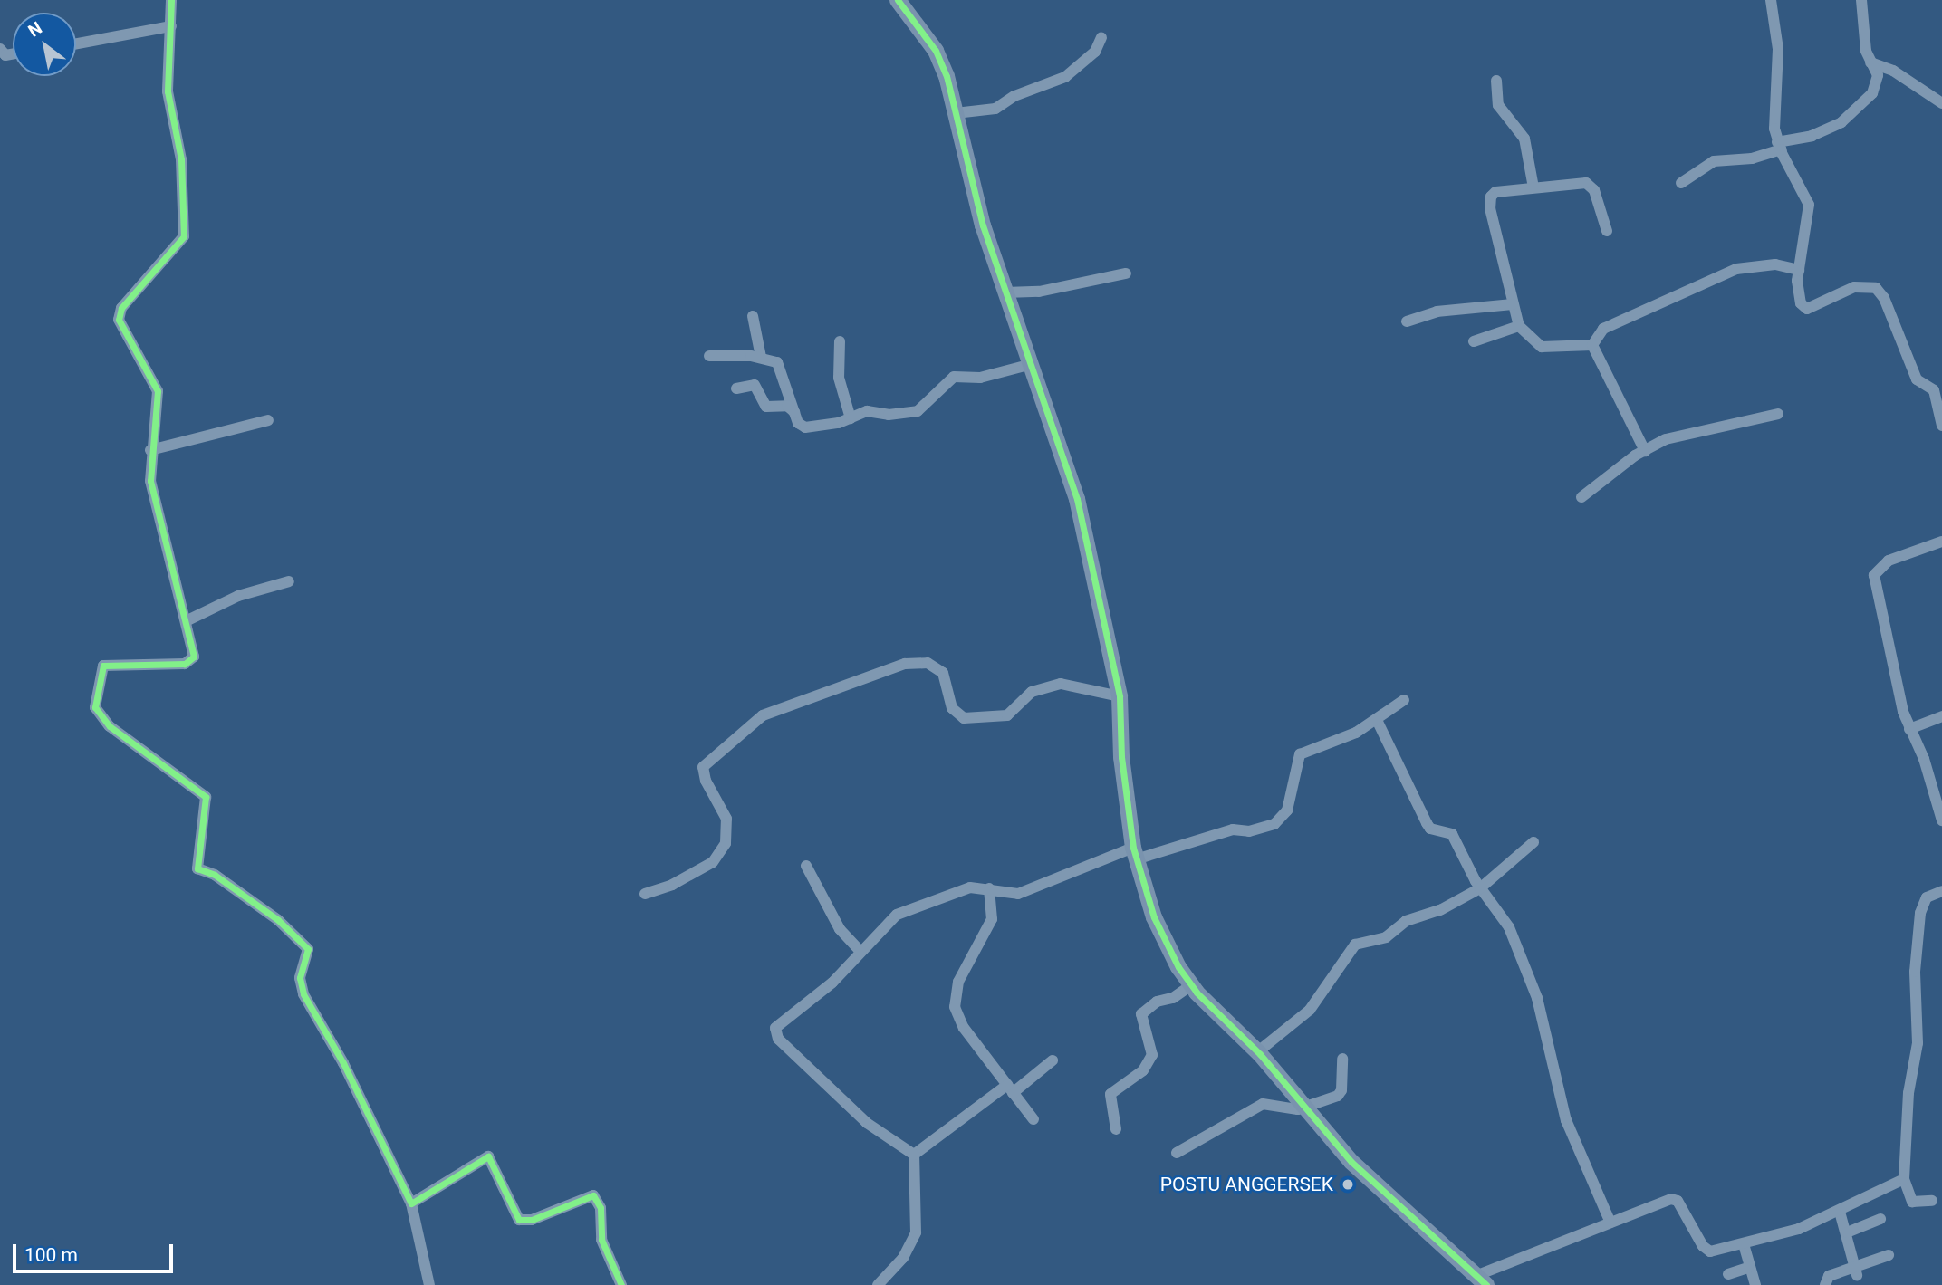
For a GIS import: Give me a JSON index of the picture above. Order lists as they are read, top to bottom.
{
  "places": ["POSTU ANGGERSEK"],
  "scale_bar": "100 m",
  "north": "top left"
}
